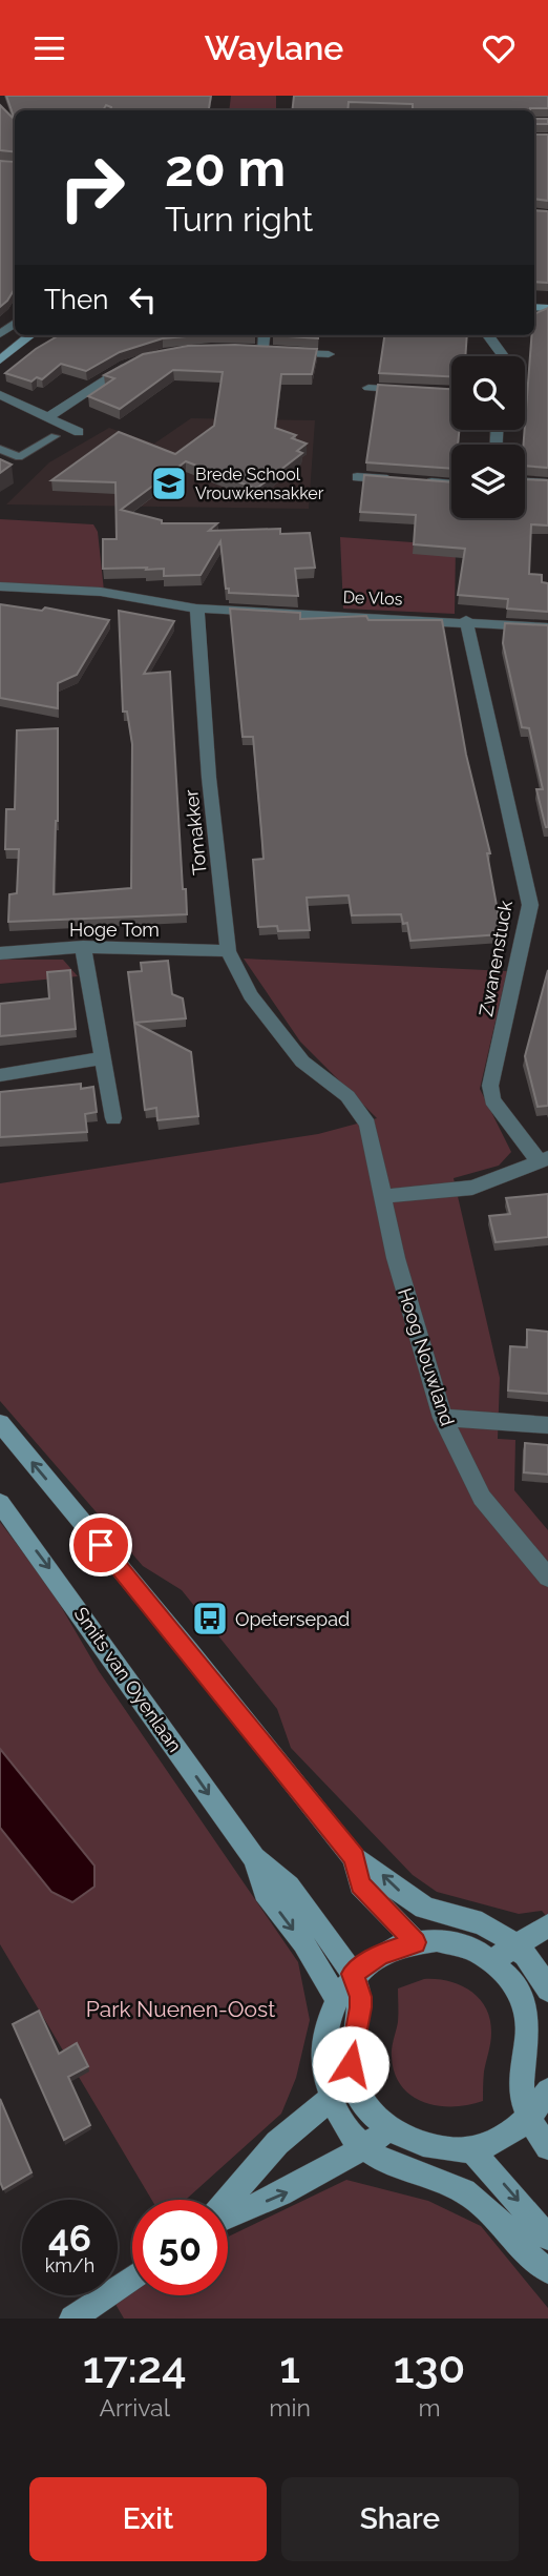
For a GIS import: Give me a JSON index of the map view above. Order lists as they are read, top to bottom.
{
  "streets": {
    "main road": ["Smits van Oyenlaan"],
    "street": [
      "De Vlos",
      "Tomakker",
      "Hoge Tom",
      "Zwanenstuck",
      "Hoog Nouwland"
    ]
  },
  "crossings": [
    ["De Vlos", "Tomakker"],
    ["De Vlos", "Zwanenstuck"],
    ["Tomakker", "Hoge Tom"],
    ["Tomakker", "Hoog Nouwland"]
  ],
  "parks": ["Park Nuenen-Oost"],
  "places": {
    "school or university": ["Brede School Vrouwkensakker"],
    "bus stop": ["Opetersepad"]
  },
  "page": {
    "header": "Waylane",
    "turn": ["20 m", "Turn right"],
    "then": "Then",
    "speed": "46 km/h",
    "limit": "50",
    "eta": [
      "17:24",
      "Arrival",
      "1",
      "min",
      "130",
      "m"
    ],
    "buttons": ["Exit", "Share"]
  }
}
